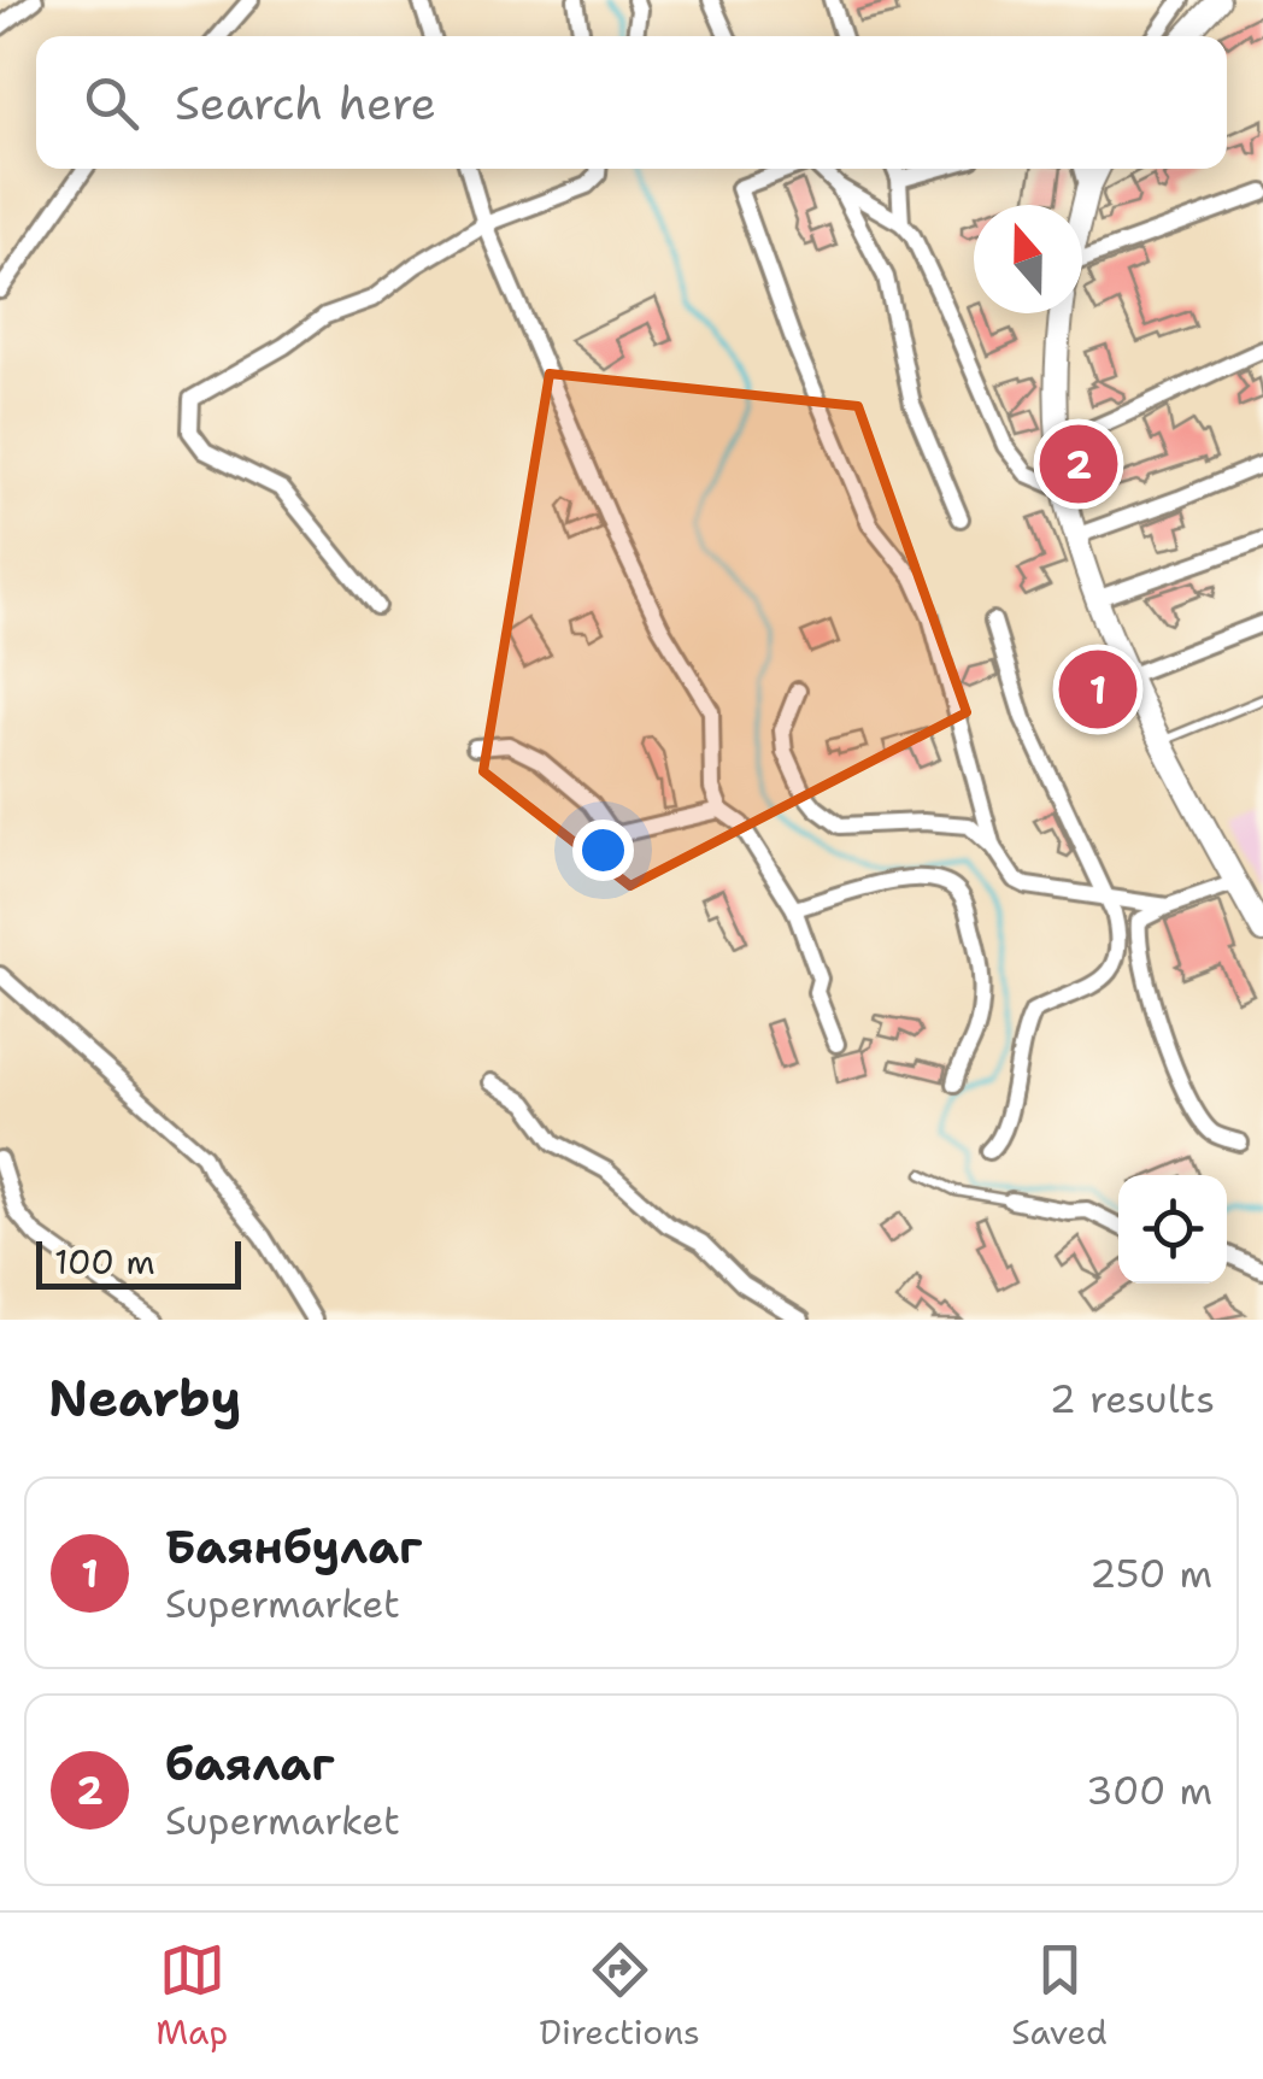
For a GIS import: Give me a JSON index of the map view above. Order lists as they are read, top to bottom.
{
  "scale_bar": "100 m",
  "north": "top",
  "page": {
    "search": "Search here",
    "pins": ["2", "1"],
    "scale": "100 m",
    "heading": ["Nearby", "2 results"],
    "list": [
      {
        "mark": "1",
        "name": "Баянбулаг",
        "note": "Supermarket",
        "value": "250 m"
      },
      {
        "mark": "2",
        "name": "баялаг",
        "note": "Supermarket",
        "value": "300 m"
      }
    ],
    "nav": ["Map", "Directions", "Saved"]
  }
}
